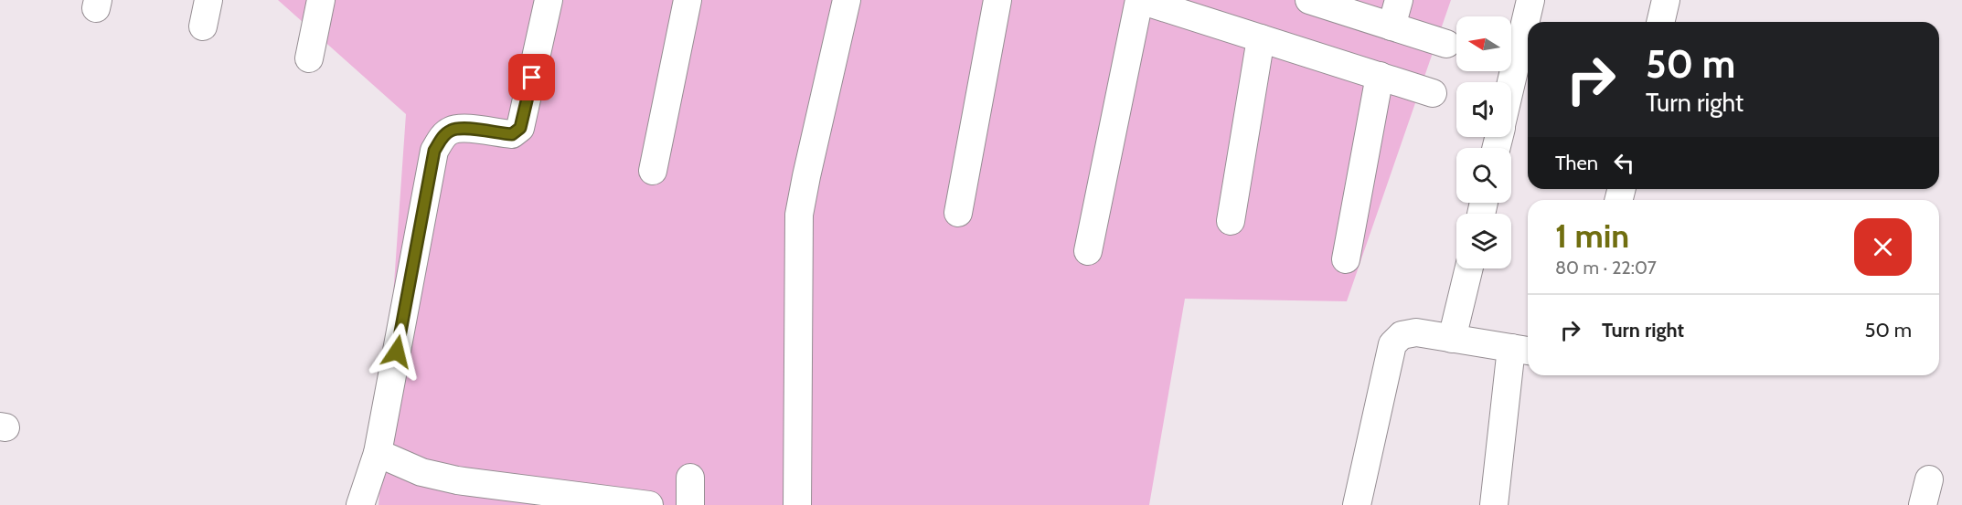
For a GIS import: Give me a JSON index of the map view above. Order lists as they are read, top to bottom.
{
  "north": "left",
  "page": {
    "turn": ["50 m", "Turn right"],
    "then": "Then",
    "heading": ["1 min", "80 m · 22:07"],
    "list": [
      {
        "name": "Turn right",
        "value": "50 m"
      }
    ]
  }
}
